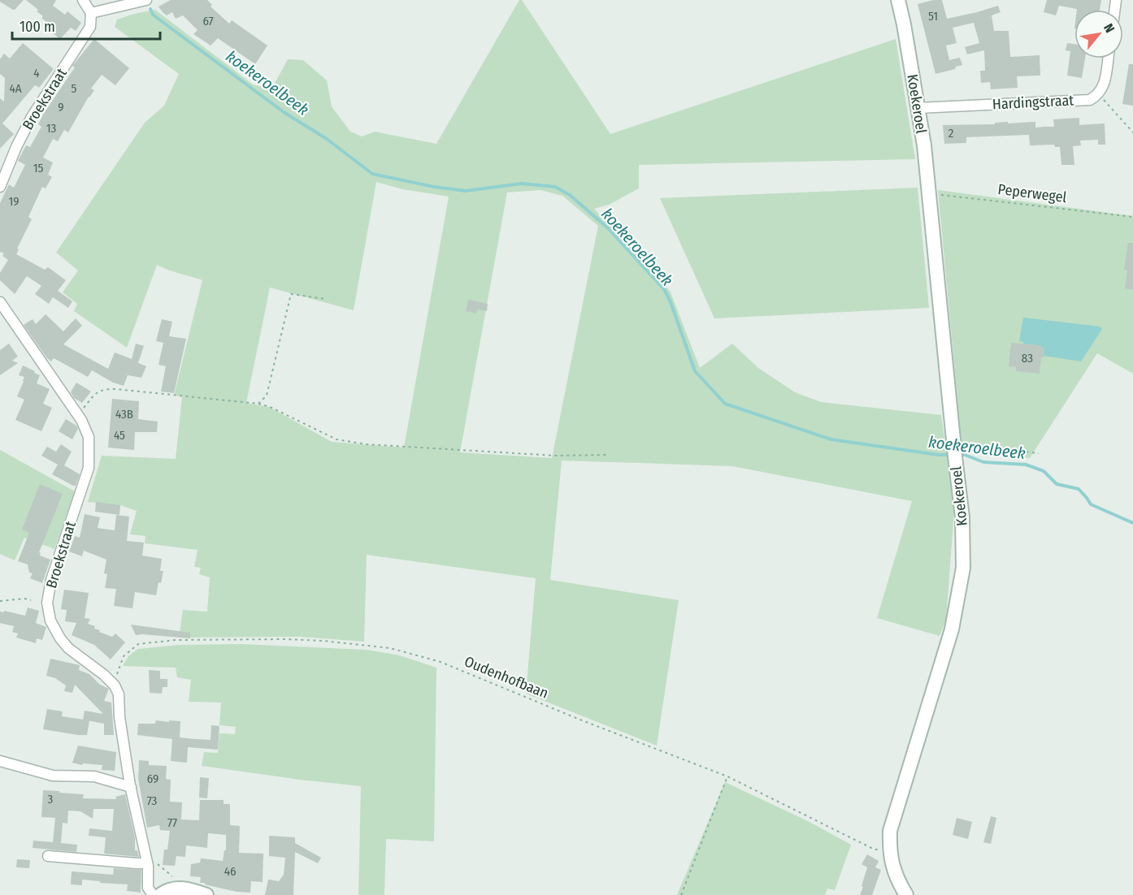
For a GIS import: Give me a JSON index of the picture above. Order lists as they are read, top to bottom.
{
  "streets": {
    "street": ["Broekstraat", "Hardingstraat", "Koekeroel"],
    "path": ["Peperwegel", "Oudenhofbaan"]
  },
  "crossings": [
    ["Broekstraat", "Oudenhofbaan"],
    ["Hardingstraat", "Koekeroel"],
    ["Koekeroel", "Peperwegel"],
    ["Koekeroel", "Oudenhofbaan"]
  ],
  "water": ["koekeroelbeek"],
  "house_numbers": [
    "51",
    "67",
    "4",
    "4A",
    "5",
    "9",
    "13",
    "2",
    "15",
    "19",
    "83",
    "43B",
    "45",
    "69",
    "3",
    "73",
    "77",
    "46"
  ],
  "scale_bar": "100 m",
  "north": "top right"
}
